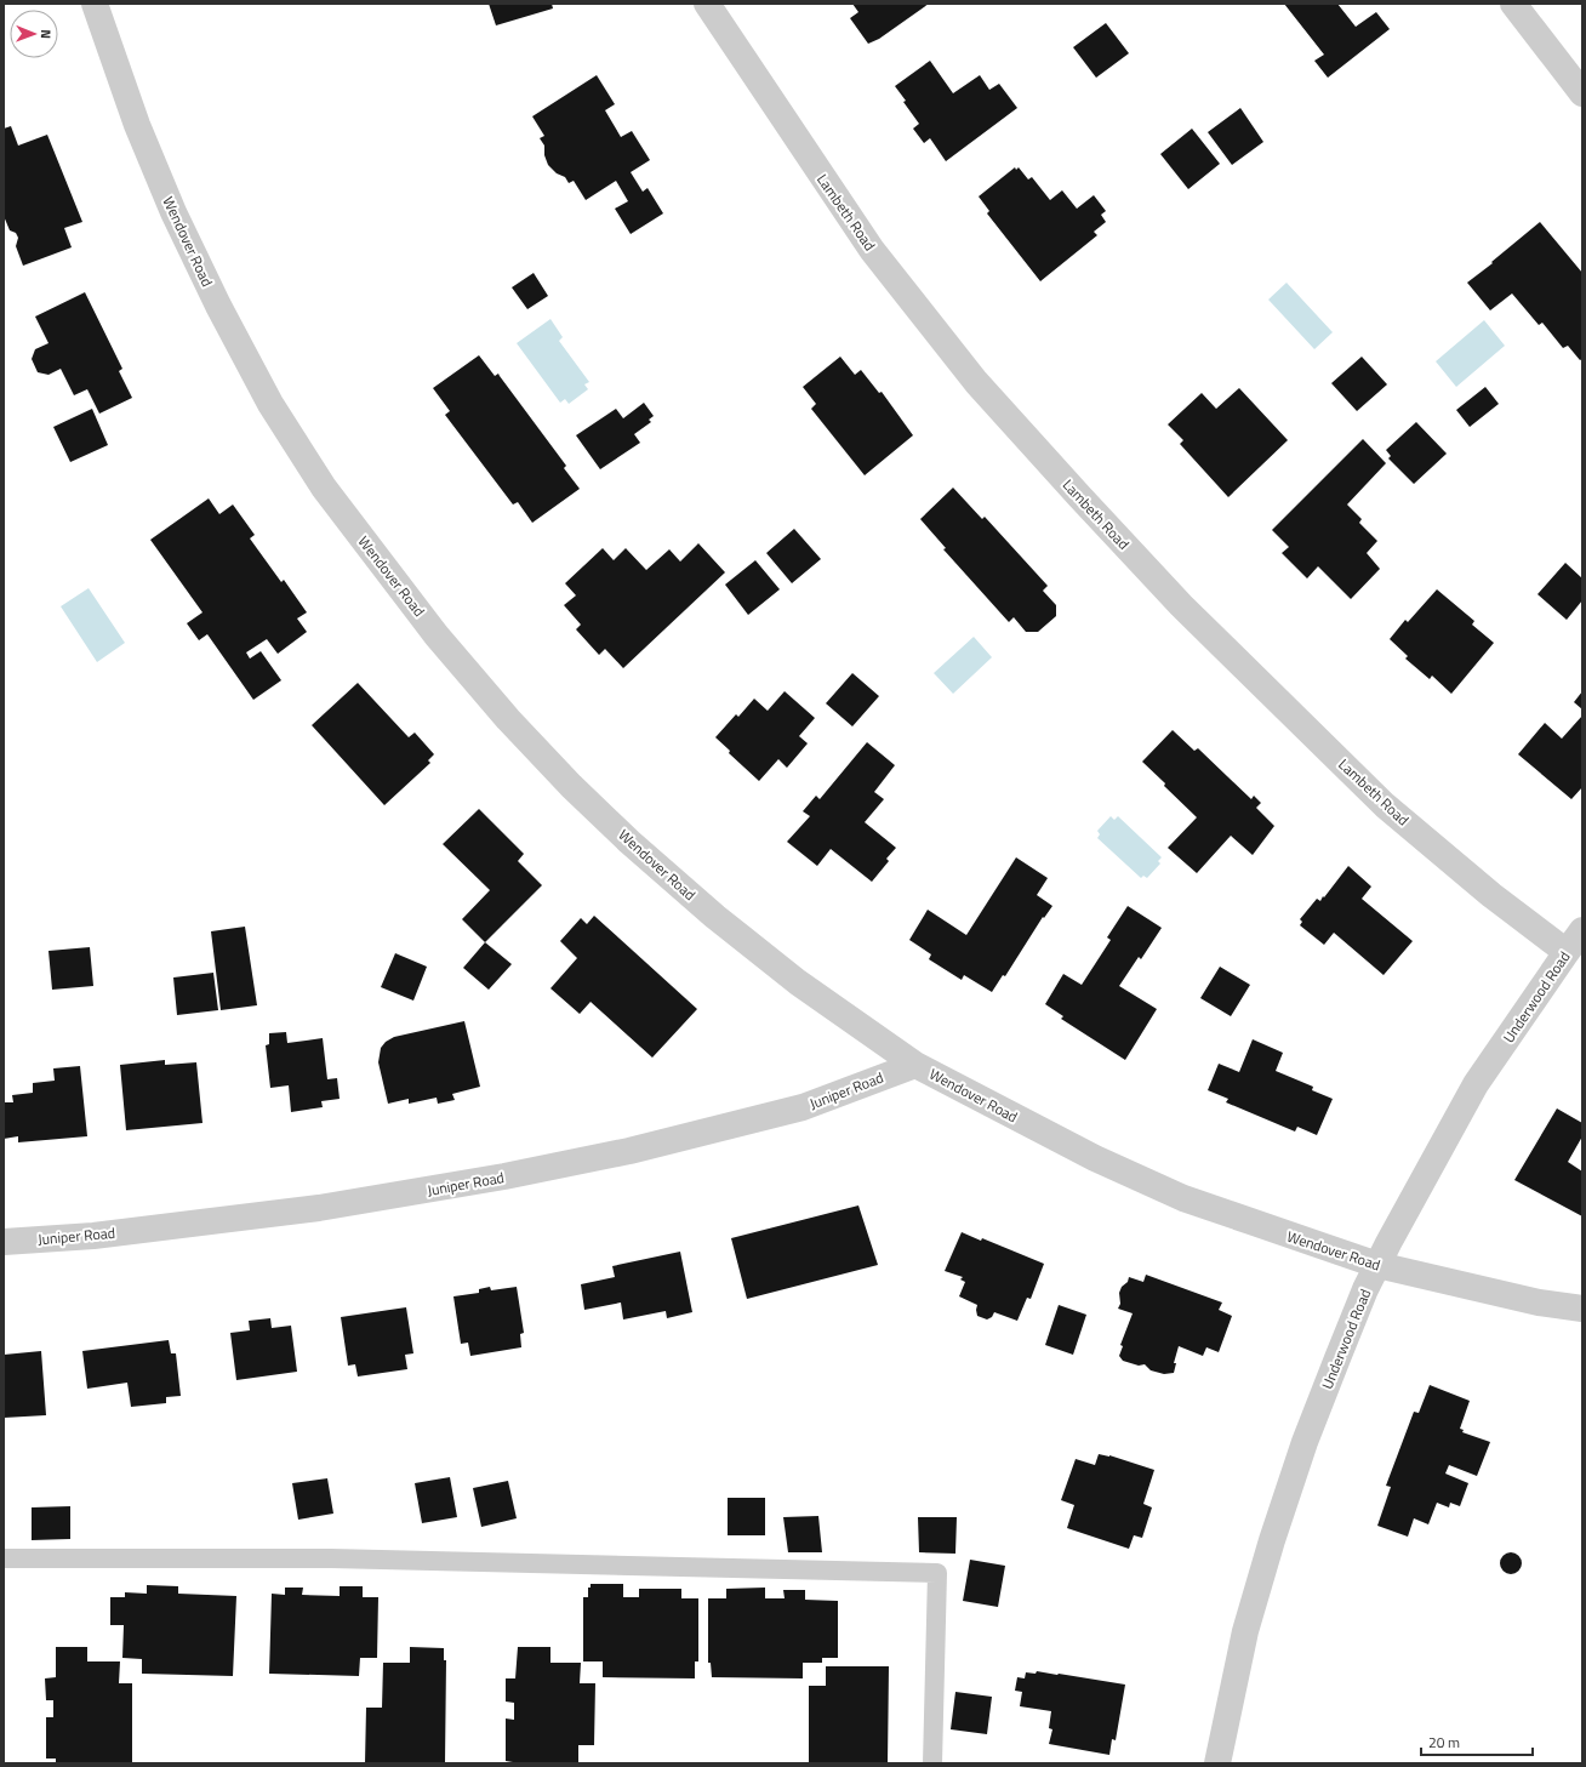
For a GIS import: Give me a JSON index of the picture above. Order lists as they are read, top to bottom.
{
  "streets": {
    "street": [
      "Lambeth Road",
      "Wendover Road",
      "Underwood Road",
      "Juniper Road"
    ]
  },
  "crossings": [
    ["Lambeth Road", "Underwood Road"],
    ["Wendover Road", "Underwood Road"],
    ["Wendover Road", "Juniper Road"]
  ],
  "scale_bar": "20 m",
  "north": "right"
}
